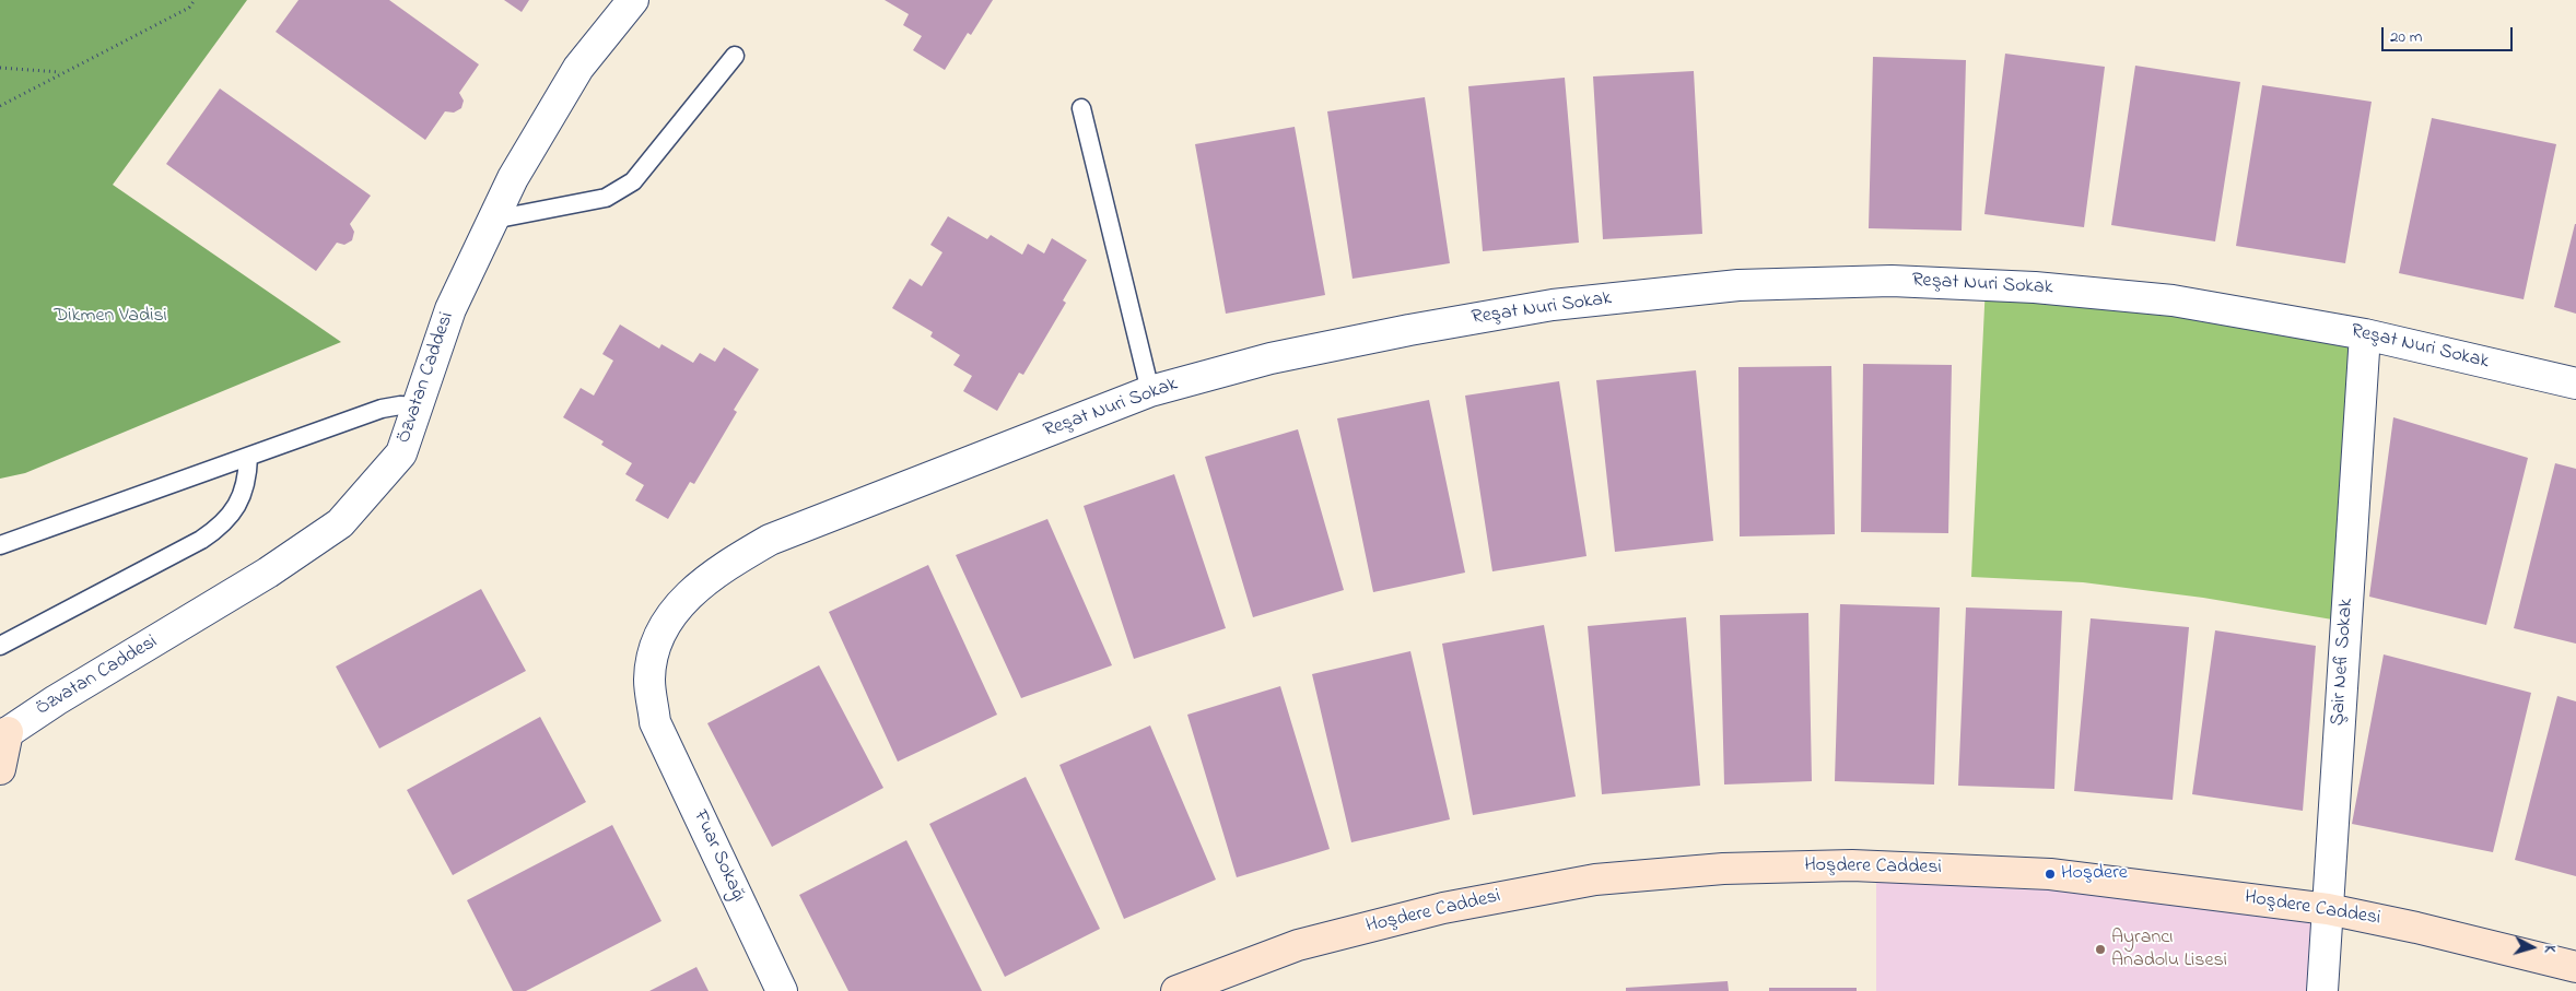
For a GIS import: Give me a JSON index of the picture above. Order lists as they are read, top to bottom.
{
  "streets": {
    "main road": ["Hoşdere Caddesi"],
    "street": [
      "Reşat Nuri Sokak",
      "Özvatan Caddesi",
      "Şair Nefi Sokak",
      "Fuar Sokağı"
    ]
  },
  "crossings": [
    ["Reşat Nuri Sokak", "Şair Nefi Sokak"],
    ["Reşat Nuri Sokak", "Fuar Sokağı"],
    ["Şair Nefi Sokak", "Hoşdere Caddesi"]
  ],
  "parks": ["Dikmen Vadisi"],
  "places": ["Hoşdere", "Ayrancı Anadolu Lisesi"],
  "scale_bar": "20 m",
  "north": "right"
}
